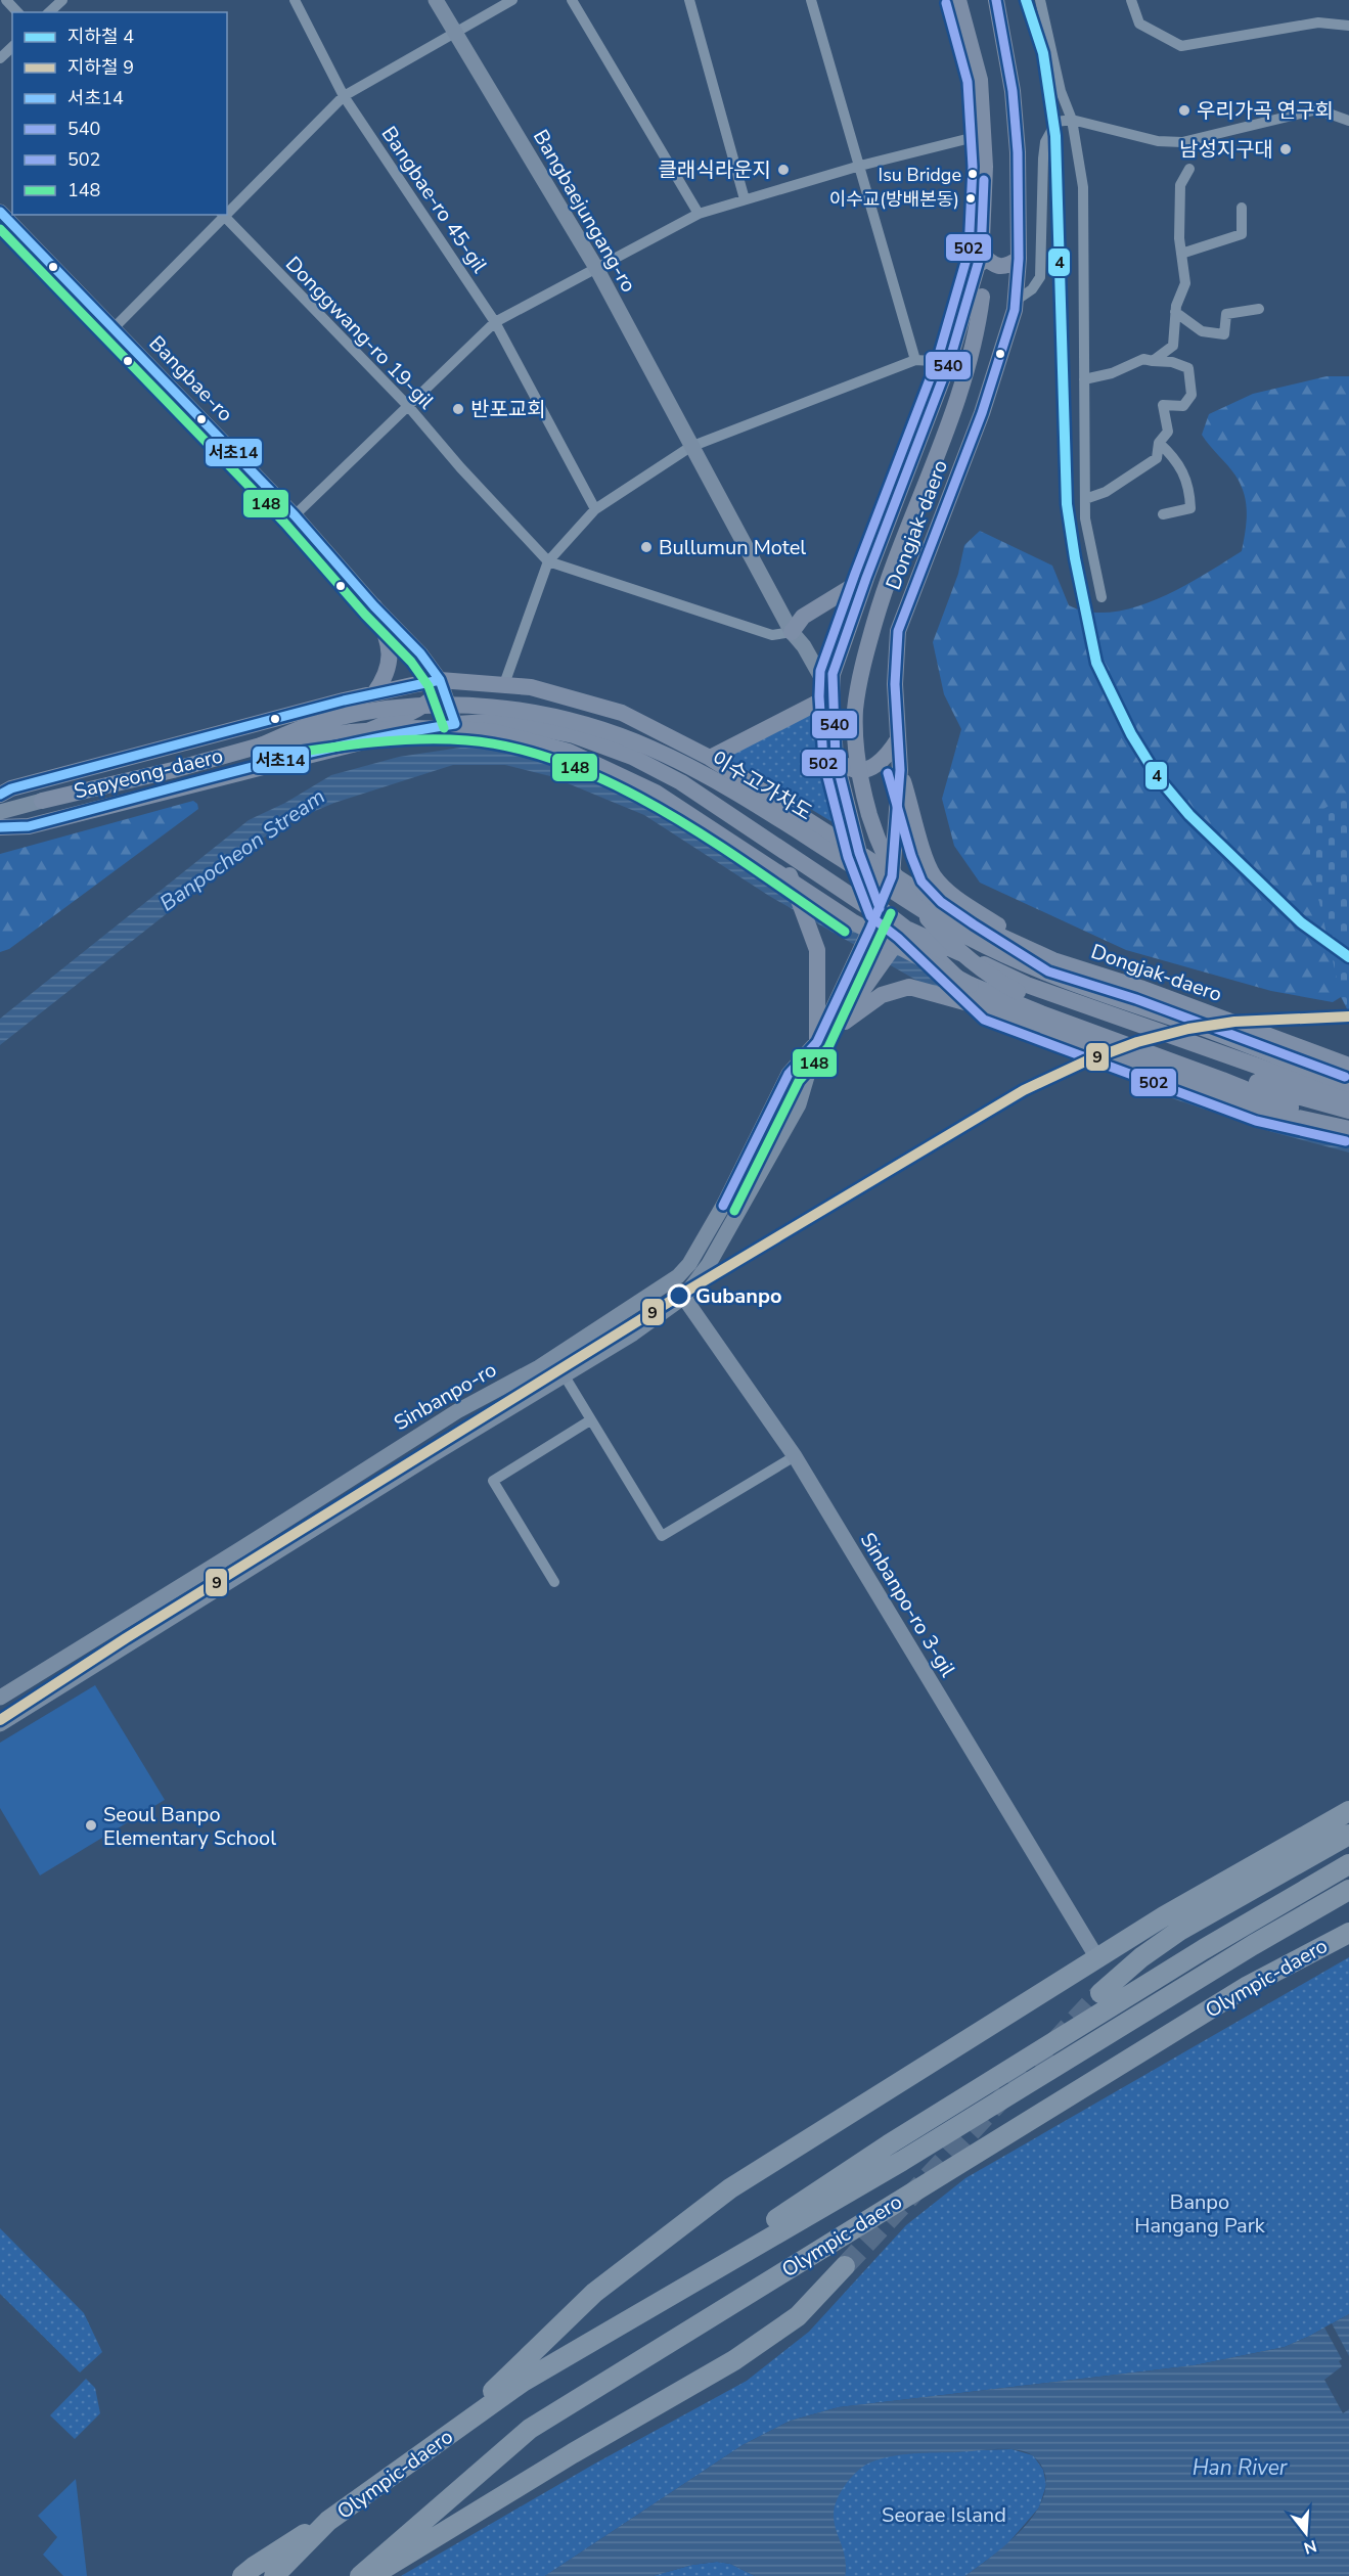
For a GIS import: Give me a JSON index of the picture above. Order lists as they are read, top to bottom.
{
  "streets": {
    "highway": ["Olympic-daero"],
    "main road": [
      "Bangbaejungang-ro",
      "Bangbae-ro",
      "Dongjak-daero",
      "Sapyeong-daero",
      "이수고가차도",
      "Sinbanpo-ro",
      "Sinbanpo-ro 3-gil"
    ],
    "street": ["Bangbae-ro 45-gil", "Donggwang-ro 19-gil"]
  },
  "crossings": [
    ["Bangbaejungang-ro", "Donggwang-ro 19-gil"],
    ["Bangbaejungang-ro", "Dongjak-daero"],
    ["Bangbae-ro", "Sapyeong-daero"],
    ["Dongjak-daero", "Sapyeong-daero"],
    ["Dongjak-daero", "Sinbanpo-ro"],
    ["Sapyeong-daero", "Sinbanpo-ro"],
    ["Sinbanpo-ro", "Sinbanpo-ro 3-gil"]
  ],
  "water": ["Banpocheon Stream", "Han River"],
  "parks": ["Banpo Hangang Park", "Seorae Island"],
  "places": [
    "우리가곡 연구회",
    "남성지구대",
    "클래식라운지",
    "Isu Bridge",
    "이수교(방배본동)",
    "반포교회",
    "Bullumun Motel",
    "Gubanpo",
    "Seoul Banpo Elementary School"
  ],
  "lines": [
    "metro line 4",
    "transit line 540",
    "transit line 502",
    "transit line 서초14",
    "transit line 148",
    "metro line 9"
  ],
  "legend": [
    "지하철 4",
    "지하철 9",
    "서초14",
    "540",
    "502",
    "148"
  ],
  "north": "bottom"
}
